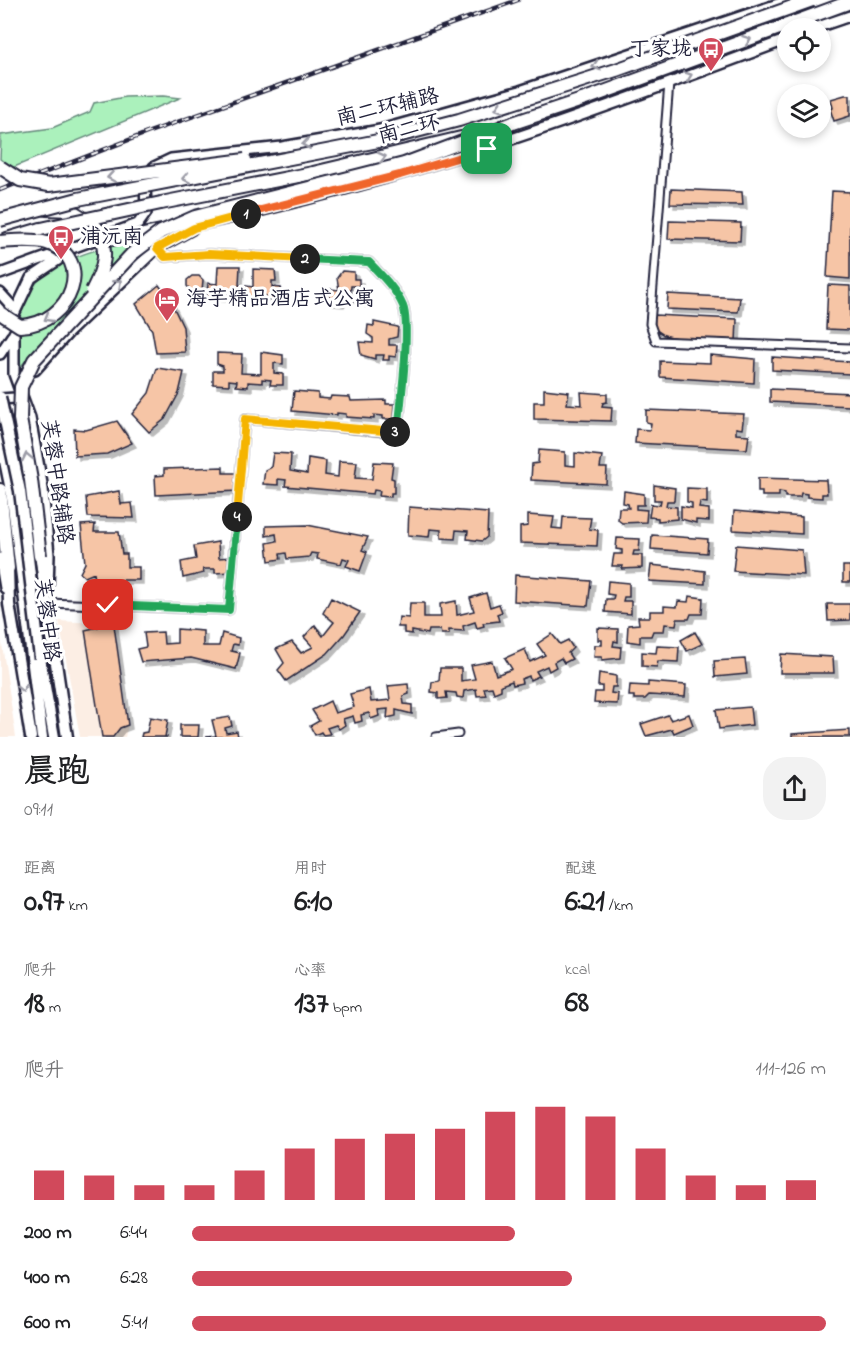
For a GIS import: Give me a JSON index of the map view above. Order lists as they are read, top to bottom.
{
  "streets": {
    "highway": ["南二环"],
    "main road": ["芙蓉中路"],
    "street": ["南二环辅路", "芙蓉中路辅路"]
  },
  "places": {
    "bus stop": ["丁家垅", "浦沅南"],
    "hotel": ["海芋精品酒店式公寓"]
  },
  "page": {
    "pins": [
      "1",
      "2",
      "3",
      "4"
    ],
    "heading": ["晨跑", "09:11"],
    "stats": [
      ["距离", "0.97 km"],
      ["用时", "6:10"],
      ["配速", "6:21 /km"],
      ["爬升", "18 m"],
      ["心率", "137 bpm"],
      ["kcal", "68"]
    ],
    "chart": ["爬升", "111–126 m"],
    "list": [
      {
        "name": "200 m",
        "note": "6:44"
      },
      {
        "name": "400 m",
        "note": "6:28"
      },
      {
        "name": "600 m",
        "note": "5:41"
      }
    ]
  }
}
